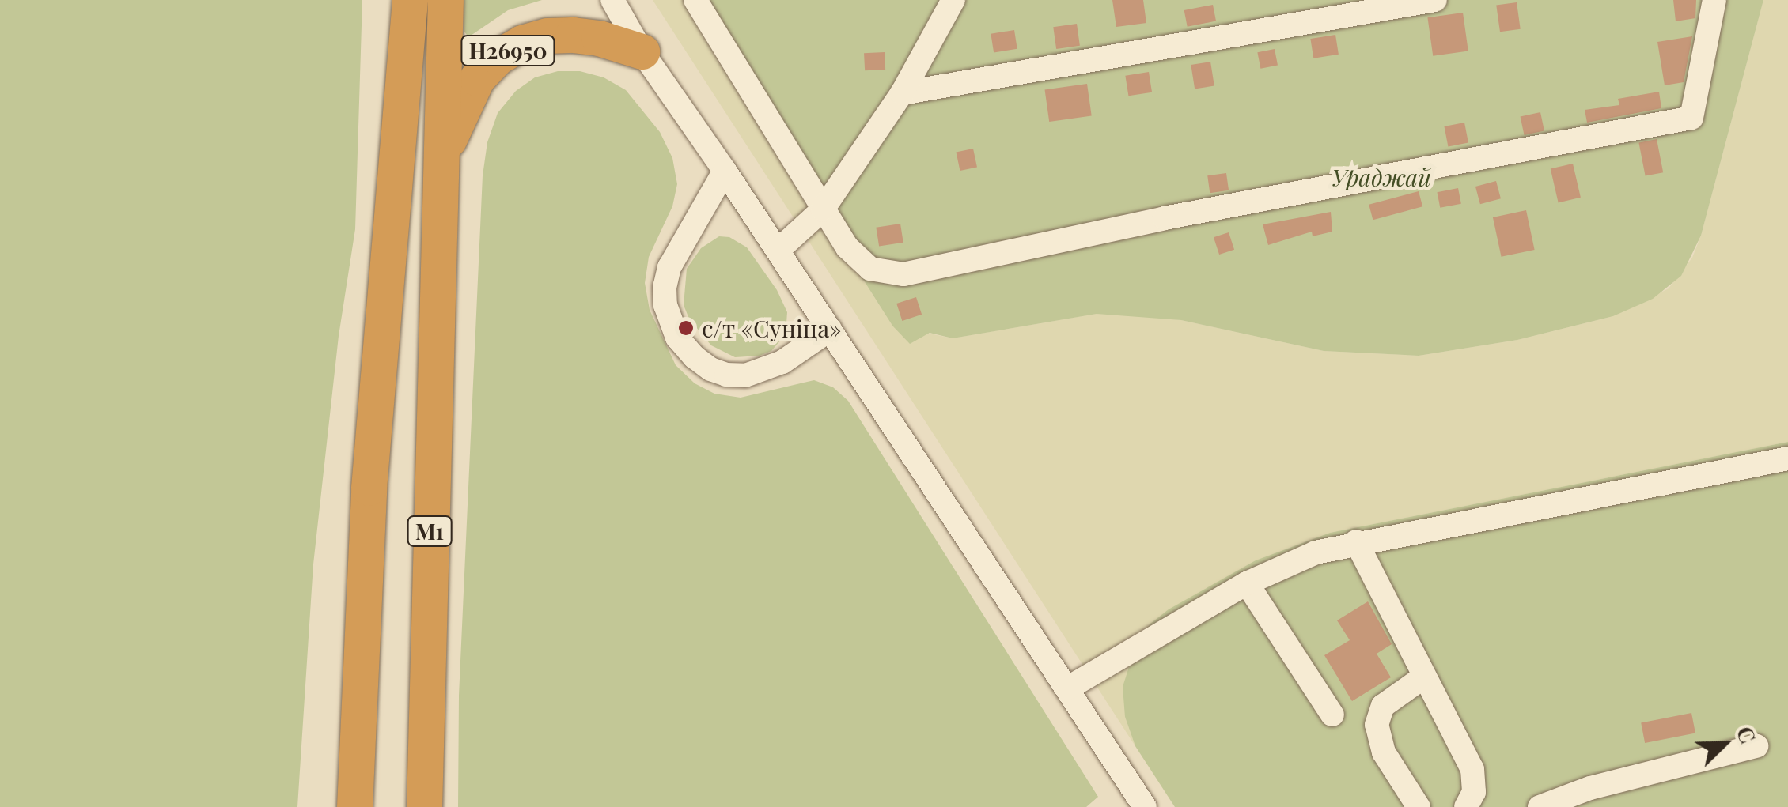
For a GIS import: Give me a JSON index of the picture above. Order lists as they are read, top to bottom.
{
  "streets": {
    "highway": ["Н26950", "М1"]
  },
  "crossings": [
    ["Н26950", "М1"]
  ],
  "parks": ["Ураджай"],
  "places": ["с/т «Суніца»"],
  "north": "top right"
}
